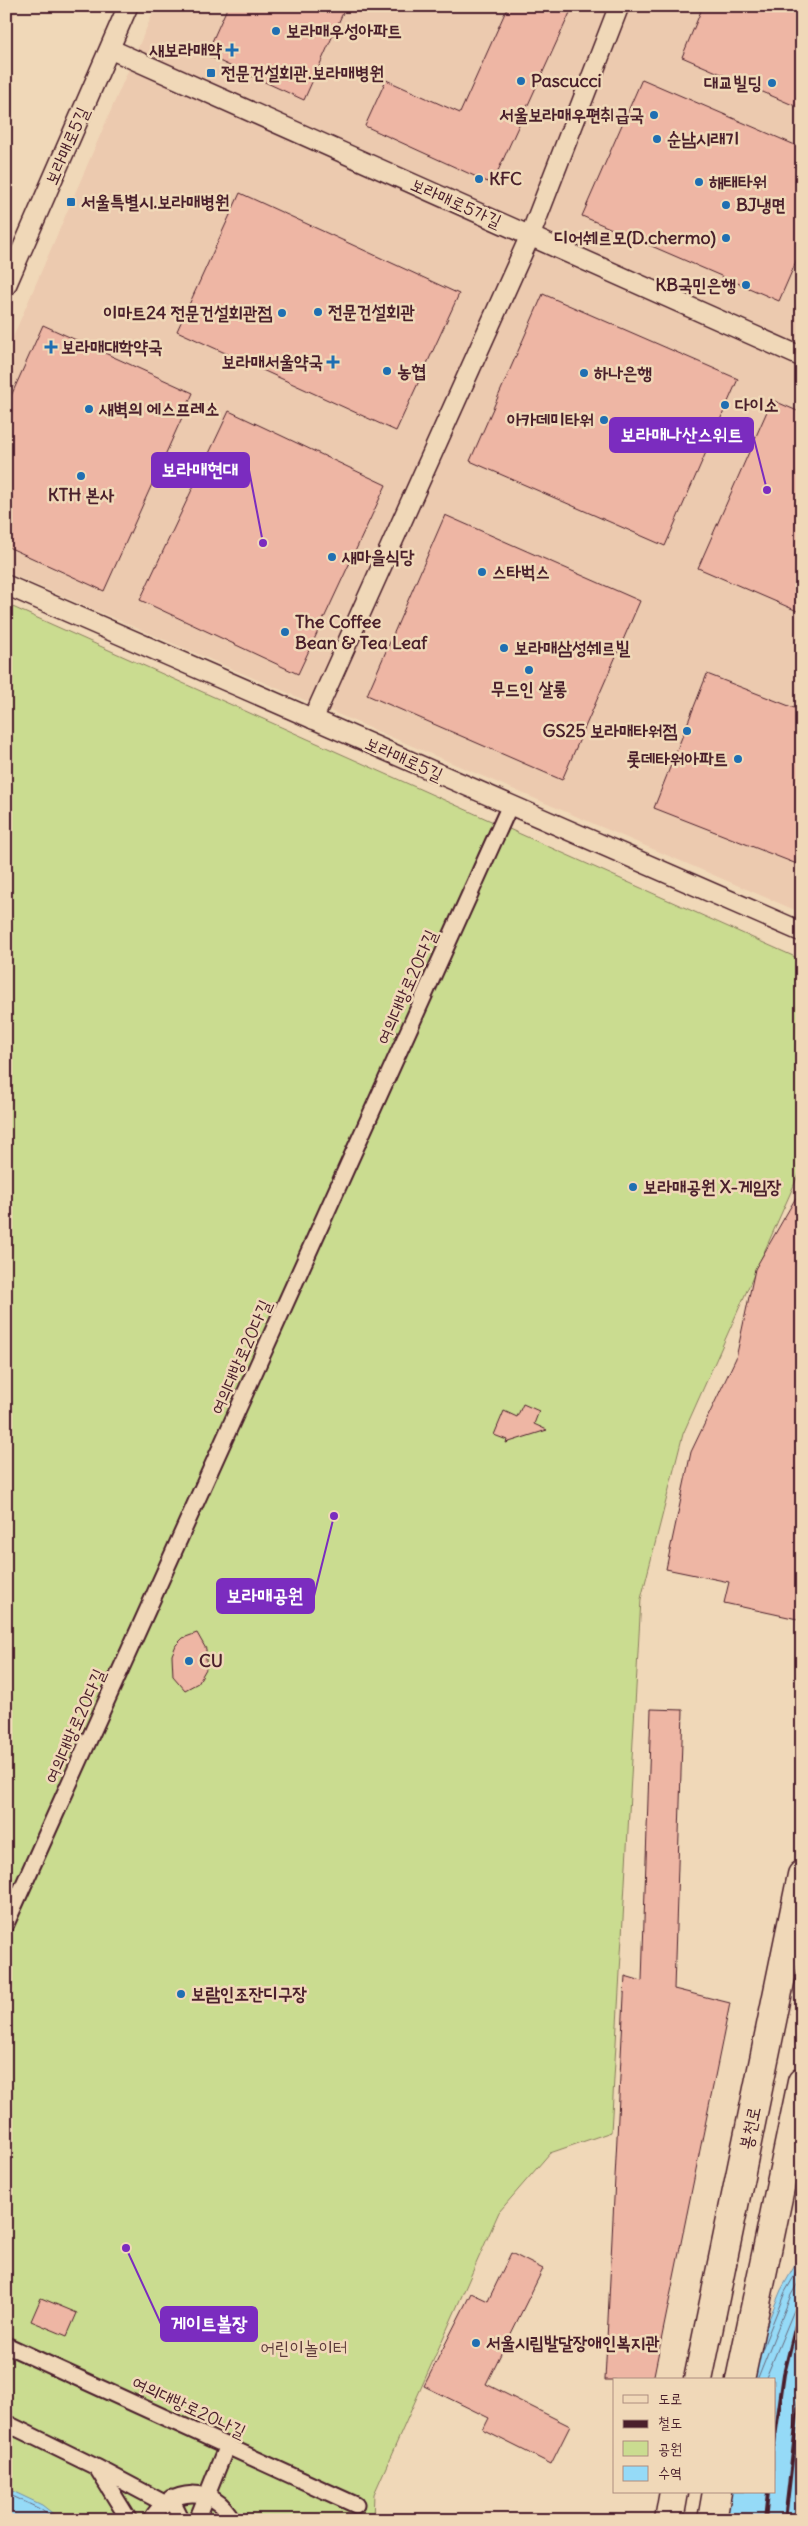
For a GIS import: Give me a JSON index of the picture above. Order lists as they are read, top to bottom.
{
  "streets": {
    "main road": ["봉천로"],
    "street": [
      "보라매로5길",
      "보라매로5가길",
      "여의대방로20다길",
      "여의대방로20나길"
    ]
  },
  "crossings": [
    ["보라매로5길", "보라매로5가길"],
    ["보라매로5길", "여의대방로20다길"]
  ],
  "parks": ["어린이놀이터"],
  "places": {
    "other": [
      "보라매우성아파트",
      "Pascucci",
      "대교빌딩",
      "서울보라매우편취급국",
      "순남시래기",
      "KFC",
      "해태타워",
      "BJ냉면",
      "디어쉐르모(D.chermo)",
      "KB국민은행",
      "전문건설회관",
      "이마트24 전문건설회관점",
      "농협",
      "하나은행",
      "다이소",
      "새벽의 에스프레소",
      "아카데미타워",
      "KTH 본사",
      "보라매나산스위트",
      "보라매현대",
      "새마을식당",
      "스타벅스",
      "The Coffee Bean & Tea Leaf",
      "보라매삼성쉐르빌",
      "무드인 살롱",
      "GS25 보라매타워점",
      "롯데타워아파트",
      "보라매공원 X-게임장",
      "보라매공원",
      "CU",
      "보람인조잔디구장",
      "게이트볼장",
      "서울시립발달장애인복지관"
    ],
    "health": ["새보라매약", "보라매대학약국", "보라매서울약국"],
    "transit": ["전문건설회관.보라매병원", "서울특별시.보라매병원"]
  },
  "legend": [
    "도로",
    "철도",
    "공원",
    "수역"
  ]
}
